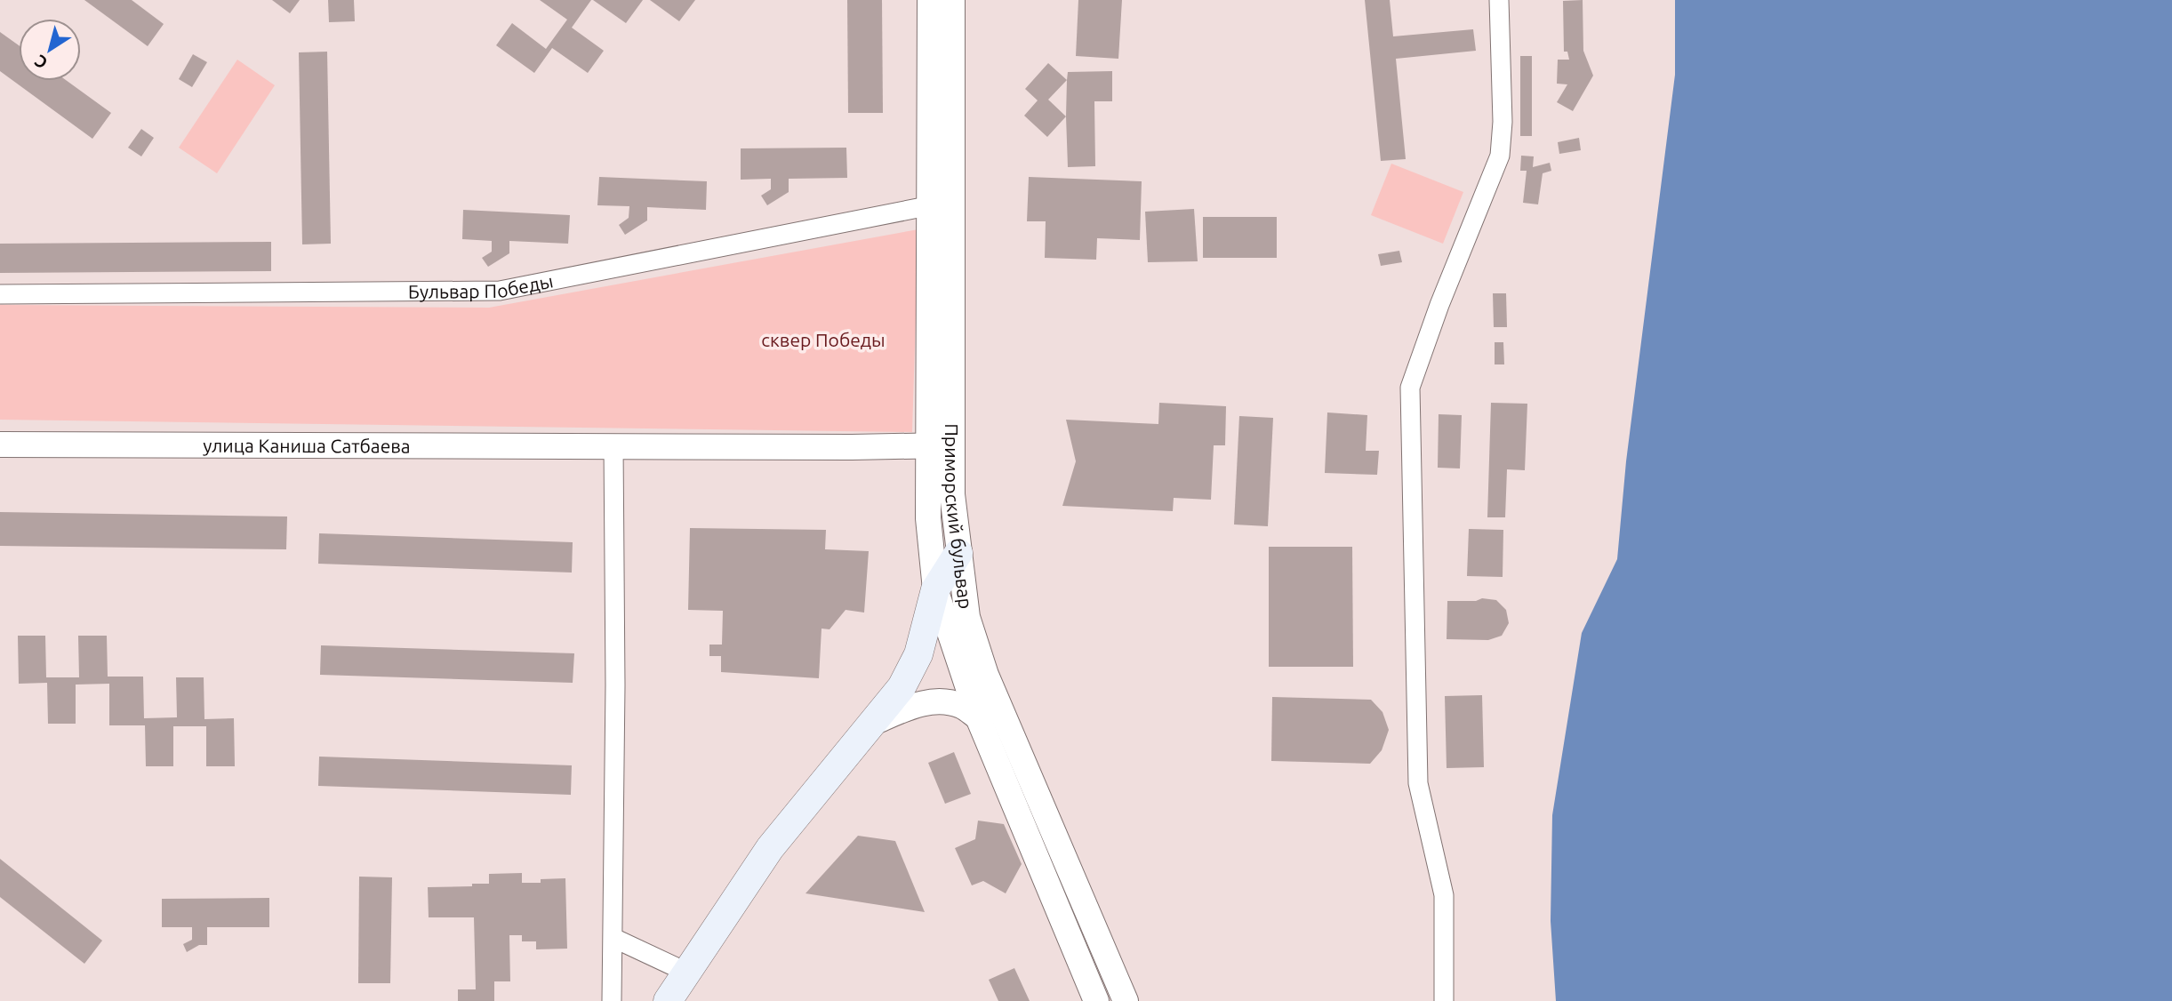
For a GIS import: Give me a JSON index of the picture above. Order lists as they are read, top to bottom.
{
  "streets": {
    "street": ["Бульвар Победы", "улица Каниша Сатбаева", "Приморский бульвар"]
  },
  "crossings": [
    ["Бульвар Победы", "Приморский бульвар"],
    ["улица Каниша Сатбаева", "Приморский бульвар"]
  ],
  "parks": ["сквер Победы"],
  "north": "bottom left"
}
